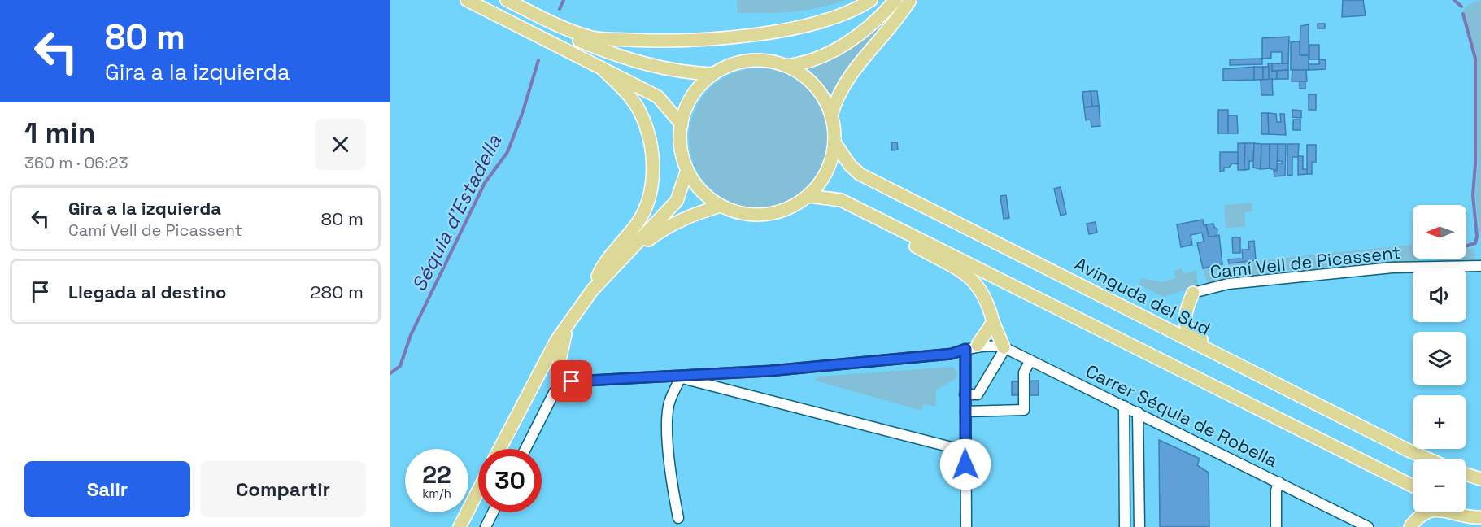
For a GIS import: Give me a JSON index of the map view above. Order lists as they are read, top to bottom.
{
  "streets": {
    "main road": ["Avinguda del Sud"],
    "street": ["Camí Vell de Picassent", "Carrer Séquia de Robella"]
  },
  "water": ["Séquia d'Estadella"],
  "north": "left",
  "page": {
    "turn": ["80 m", "Gira a la izquierda"],
    "heading": ["1 min", "360 m · 06:23"],
    "list": [
      {
        "name": "Gira a la izquierda",
        "note": "Camí Vell de Picassent",
        "value": "80 m"
      },
      {
        "name": "Llegada al destino",
        "value": "280 m"
      }
    ],
    "map_buttons": ["+", "−"],
    "speed": "22 km/h",
    "limit": "30",
    "buttons": ["Salir", "Compartir"]
  }
}
